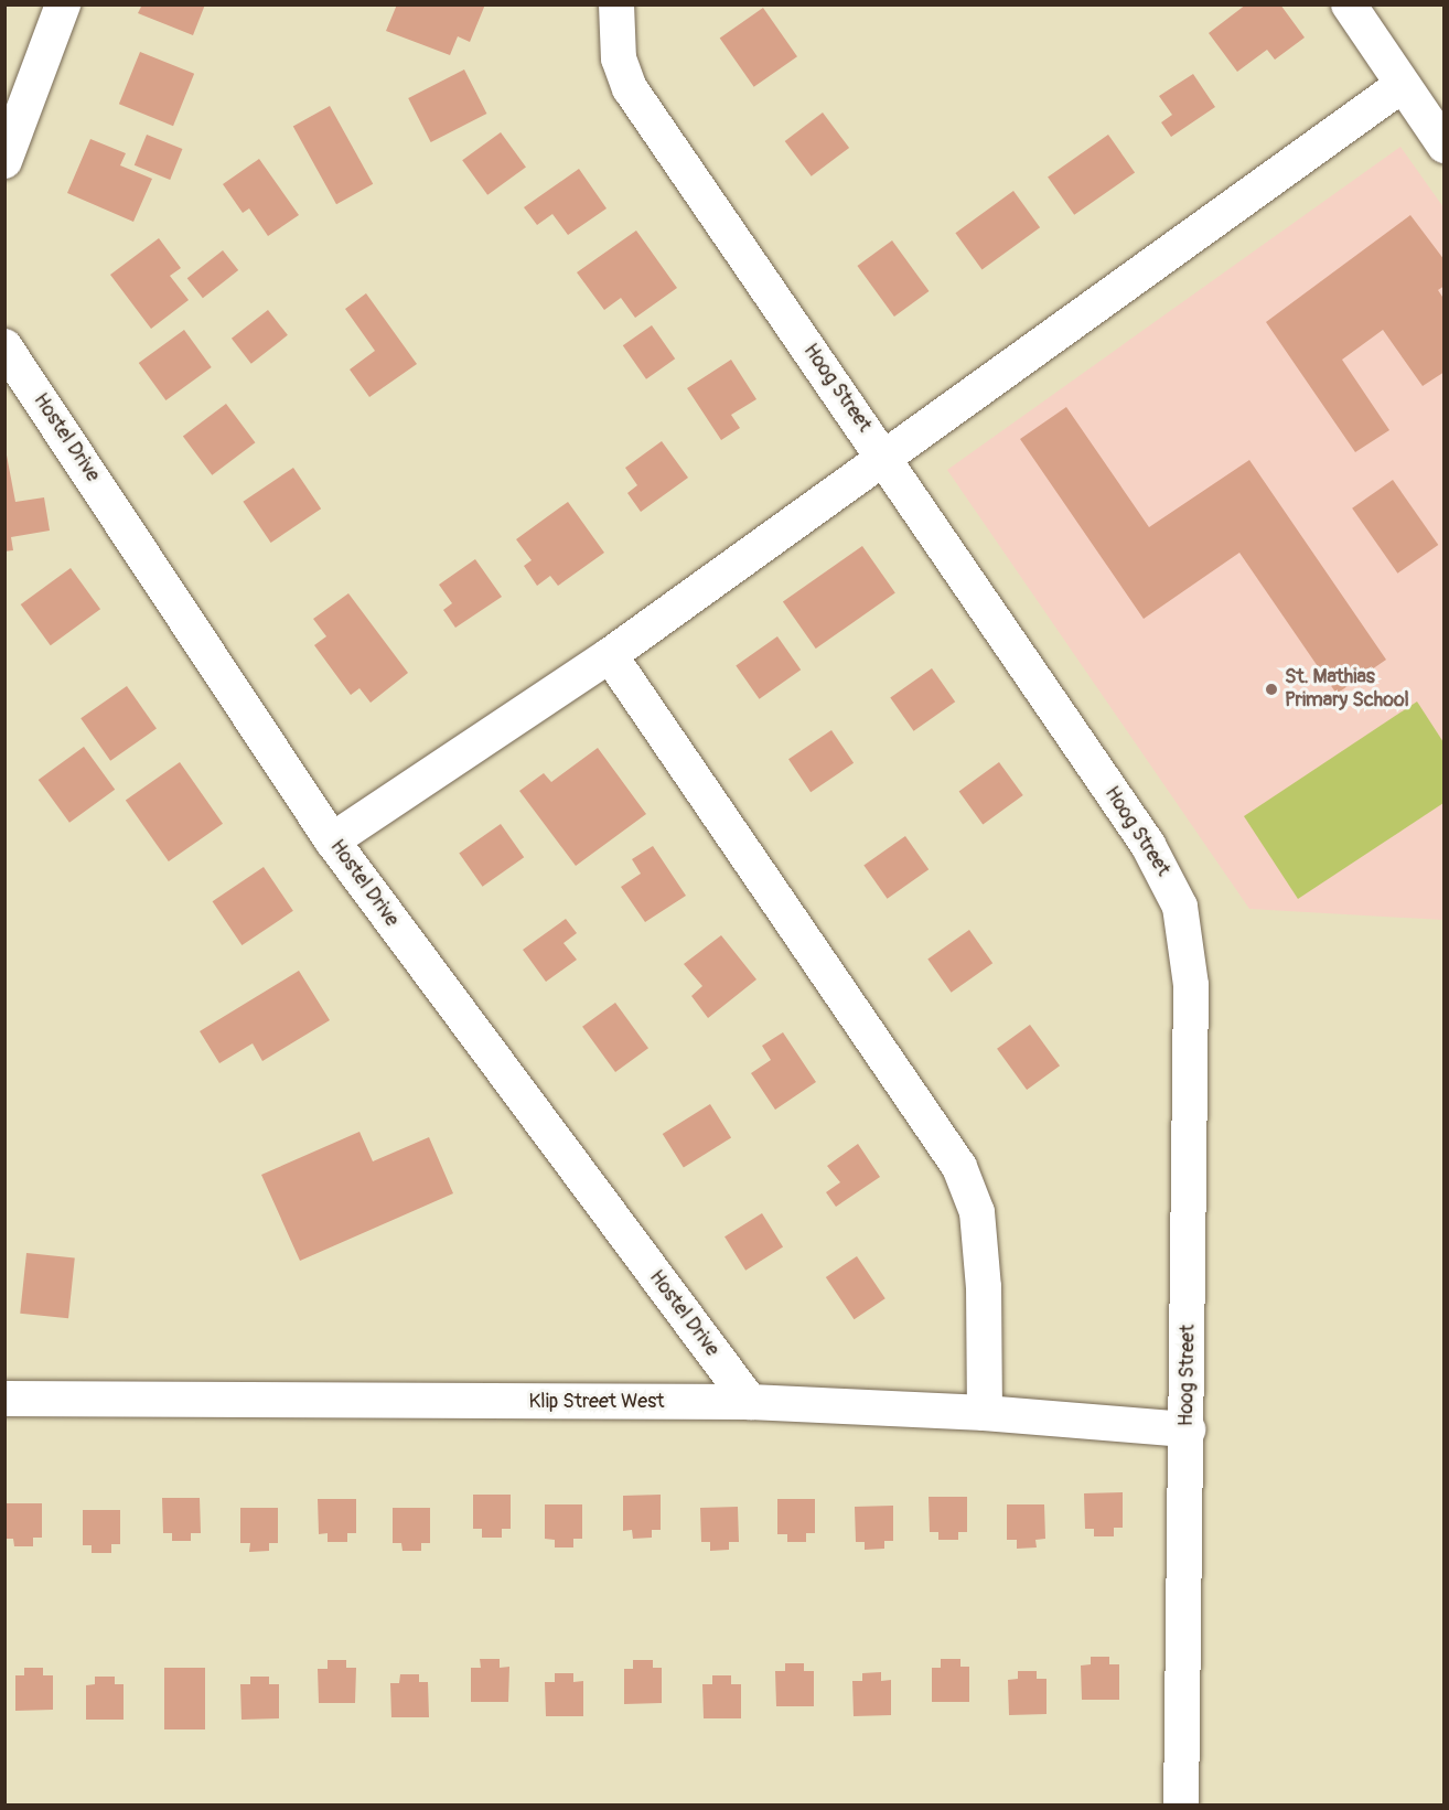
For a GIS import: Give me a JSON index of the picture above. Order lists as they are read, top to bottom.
{
  "streets": {
    "street": ["Hoog Street", "Hostel Drive", "Klip Street West"]
  },
  "crossings": [
    ["Hoog Street", "Klip Street West"],
    ["Hostel Drive", "Klip Street West"]
  ],
  "places": ["St. Mathias Primary School"]
}
